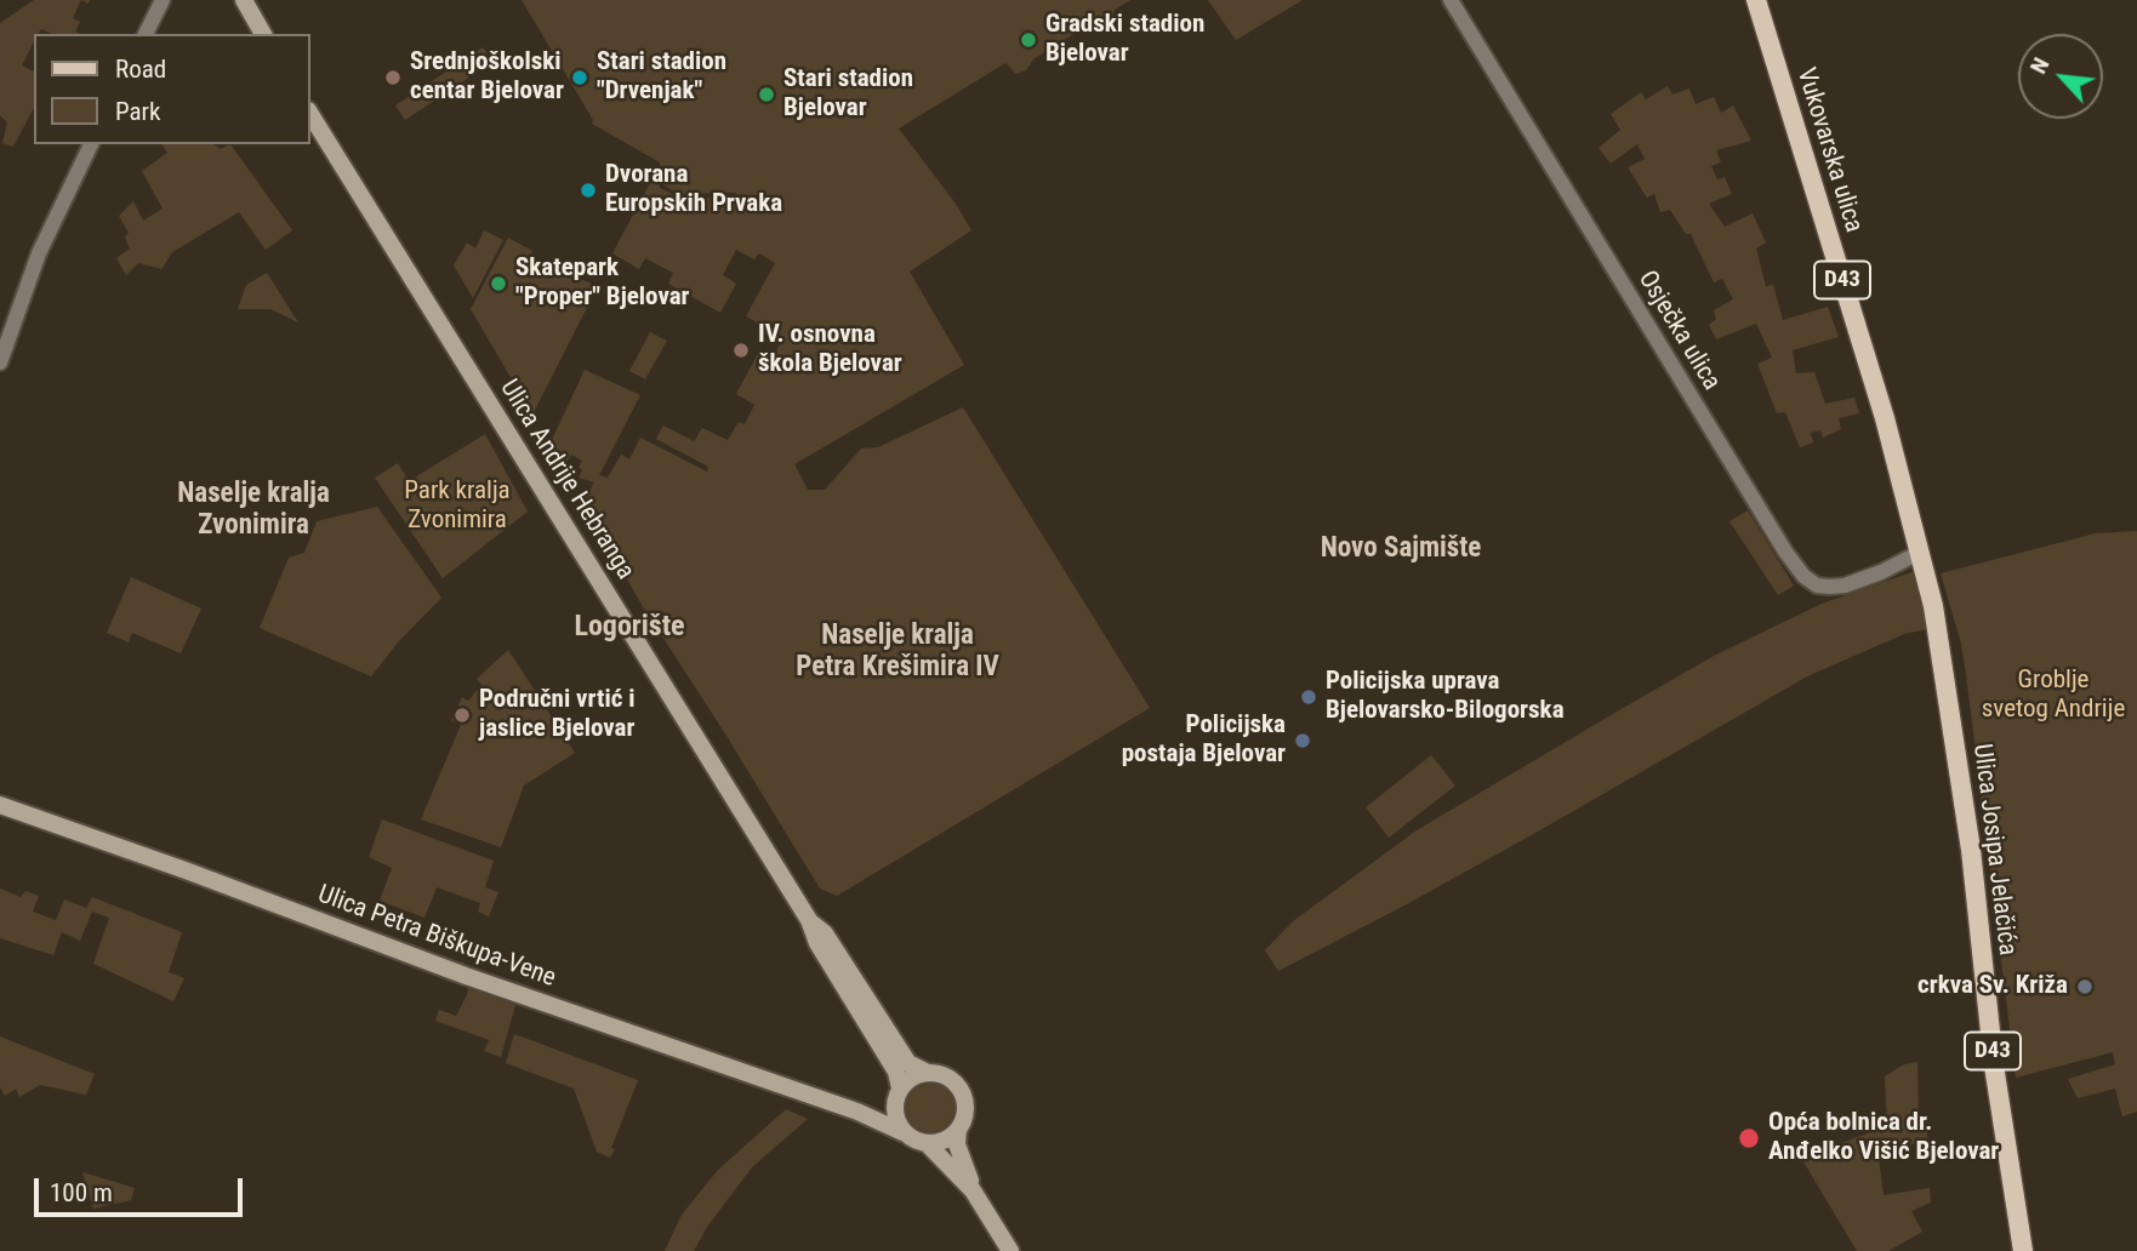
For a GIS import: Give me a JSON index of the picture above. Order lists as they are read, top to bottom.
{
  "streets": {
    "main road": [
      "Vukovarska ulica",
      "D43",
      "Ulica Andrije Hebranga",
      "Ulica Josipa Jelačića",
      "Ulica Petra Biškupa-Vene"
    ],
    "street": ["Osječka ulica"]
  },
  "crossings": [
    ["Vukovarska ulica", "Osječka ulica"],
    ["Vukovarska ulica", "Ulica Josipa Jelačića"],
    ["Osječka ulica", "Ulica Josipa Jelačića"],
    ["Ulica Andrije Hebranga", "Ulica Petra Biškupa-Vene"]
  ],
  "districts": [
    "Naselje kralja Zvonimira",
    "Novo Sajmište",
    "Logorište",
    "Naselje kralja Petra Krešimira IV"
  ],
  "parks": ["Park kralja Zvonimira", "Groblje svetog Andrije"],
  "places": [
    "Gradski stadion Bjelovar",
    "Srednjoškolski centar Bjelovar",
    "Stari stadion \"Drvenjak\"",
    "Stari stadion Bjelovar",
    "Dvorana Europskih Prvaka",
    "Skatepark \"Proper\" Bjelovar",
    "IV. osnovna škola Bjelovar",
    "Policijska uprava Bjelovarsko-Bilogorska",
    "Područni vrtić i jaslice Bjelovar",
    "Policijska postaja Bjelovar",
    "crkva Sv. Križa",
    "Opća bolnica dr. Anđelko Višić Bjelovar"
  ],
  "legend": ["Road", "Park"],
  "scale_bar": "100 m",
  "north": "top left"
}
